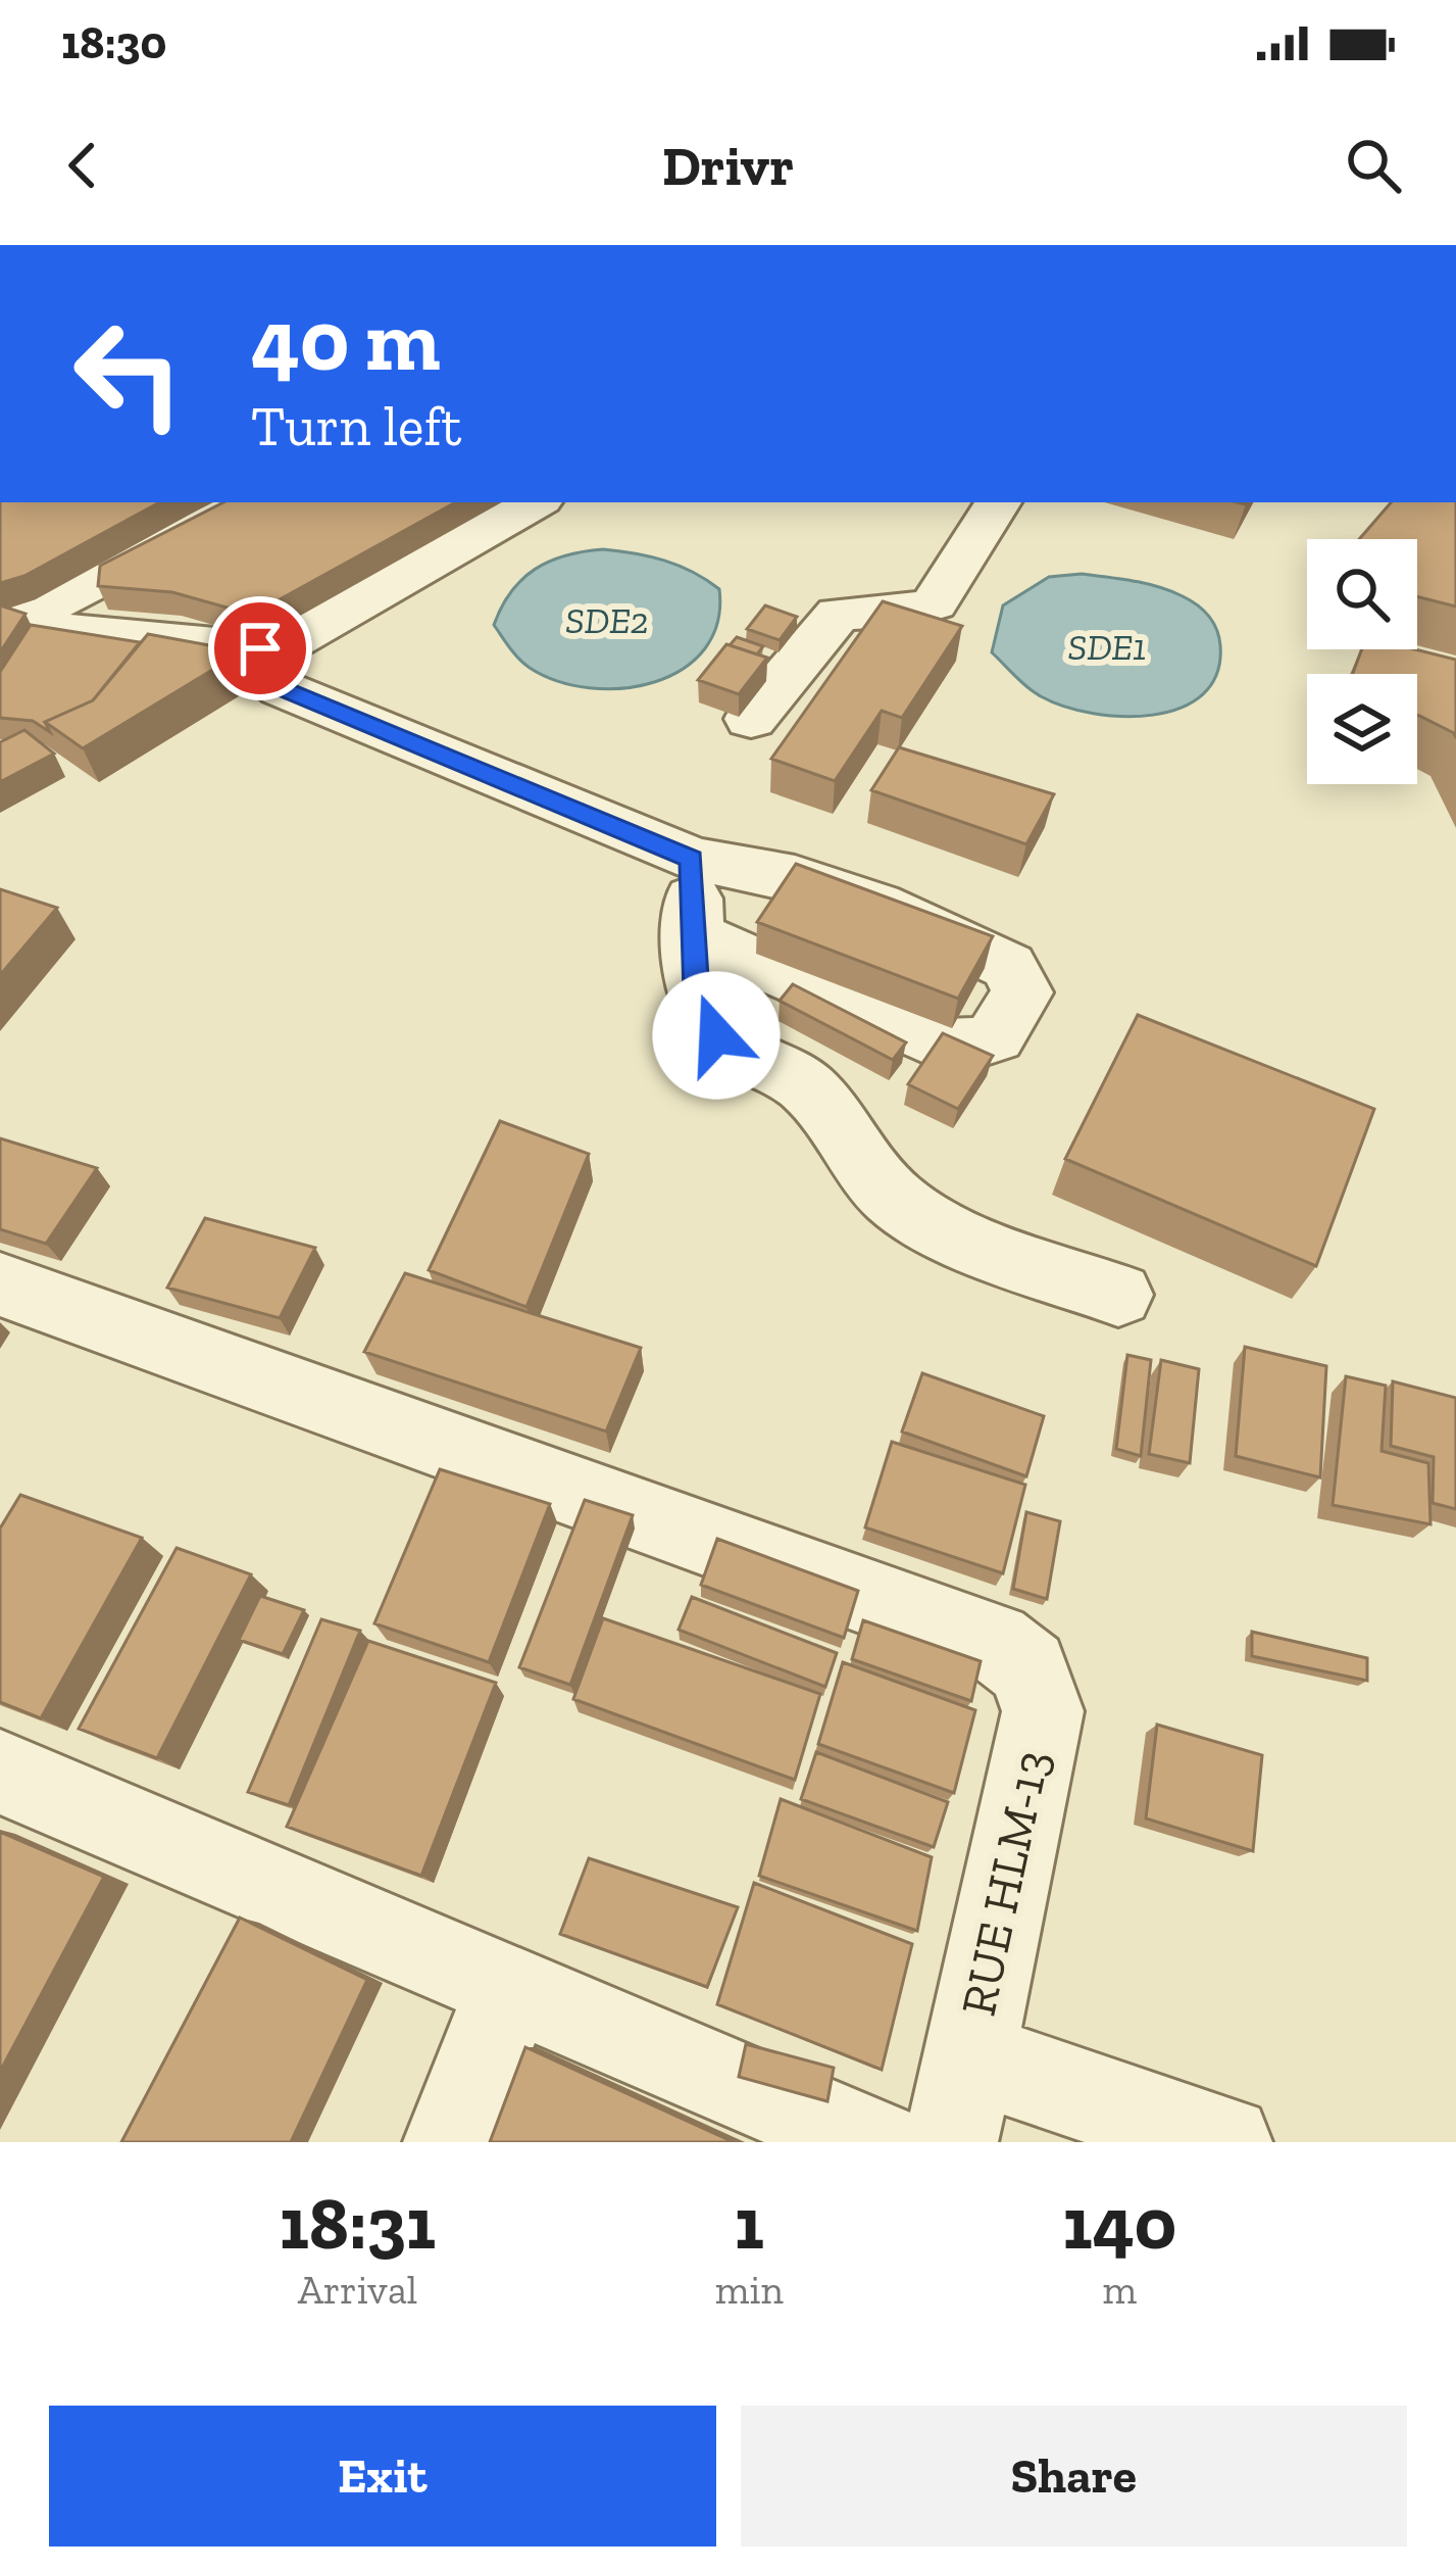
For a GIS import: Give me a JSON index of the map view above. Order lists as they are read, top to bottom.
{
  "streets": {
    "street": ["RUE HLM-13"]
  },
  "water": ["SDE2", "SDE1"],
  "page": {
    "status": "18:30",
    "header": "Drivr",
    "turn": ["40 m", "Turn left"],
    "eta": [
      "18:31",
      "Arrival",
      "1",
      "min",
      "140",
      "m"
    ],
    "buttons": ["Exit", "Share"]
  }
}
